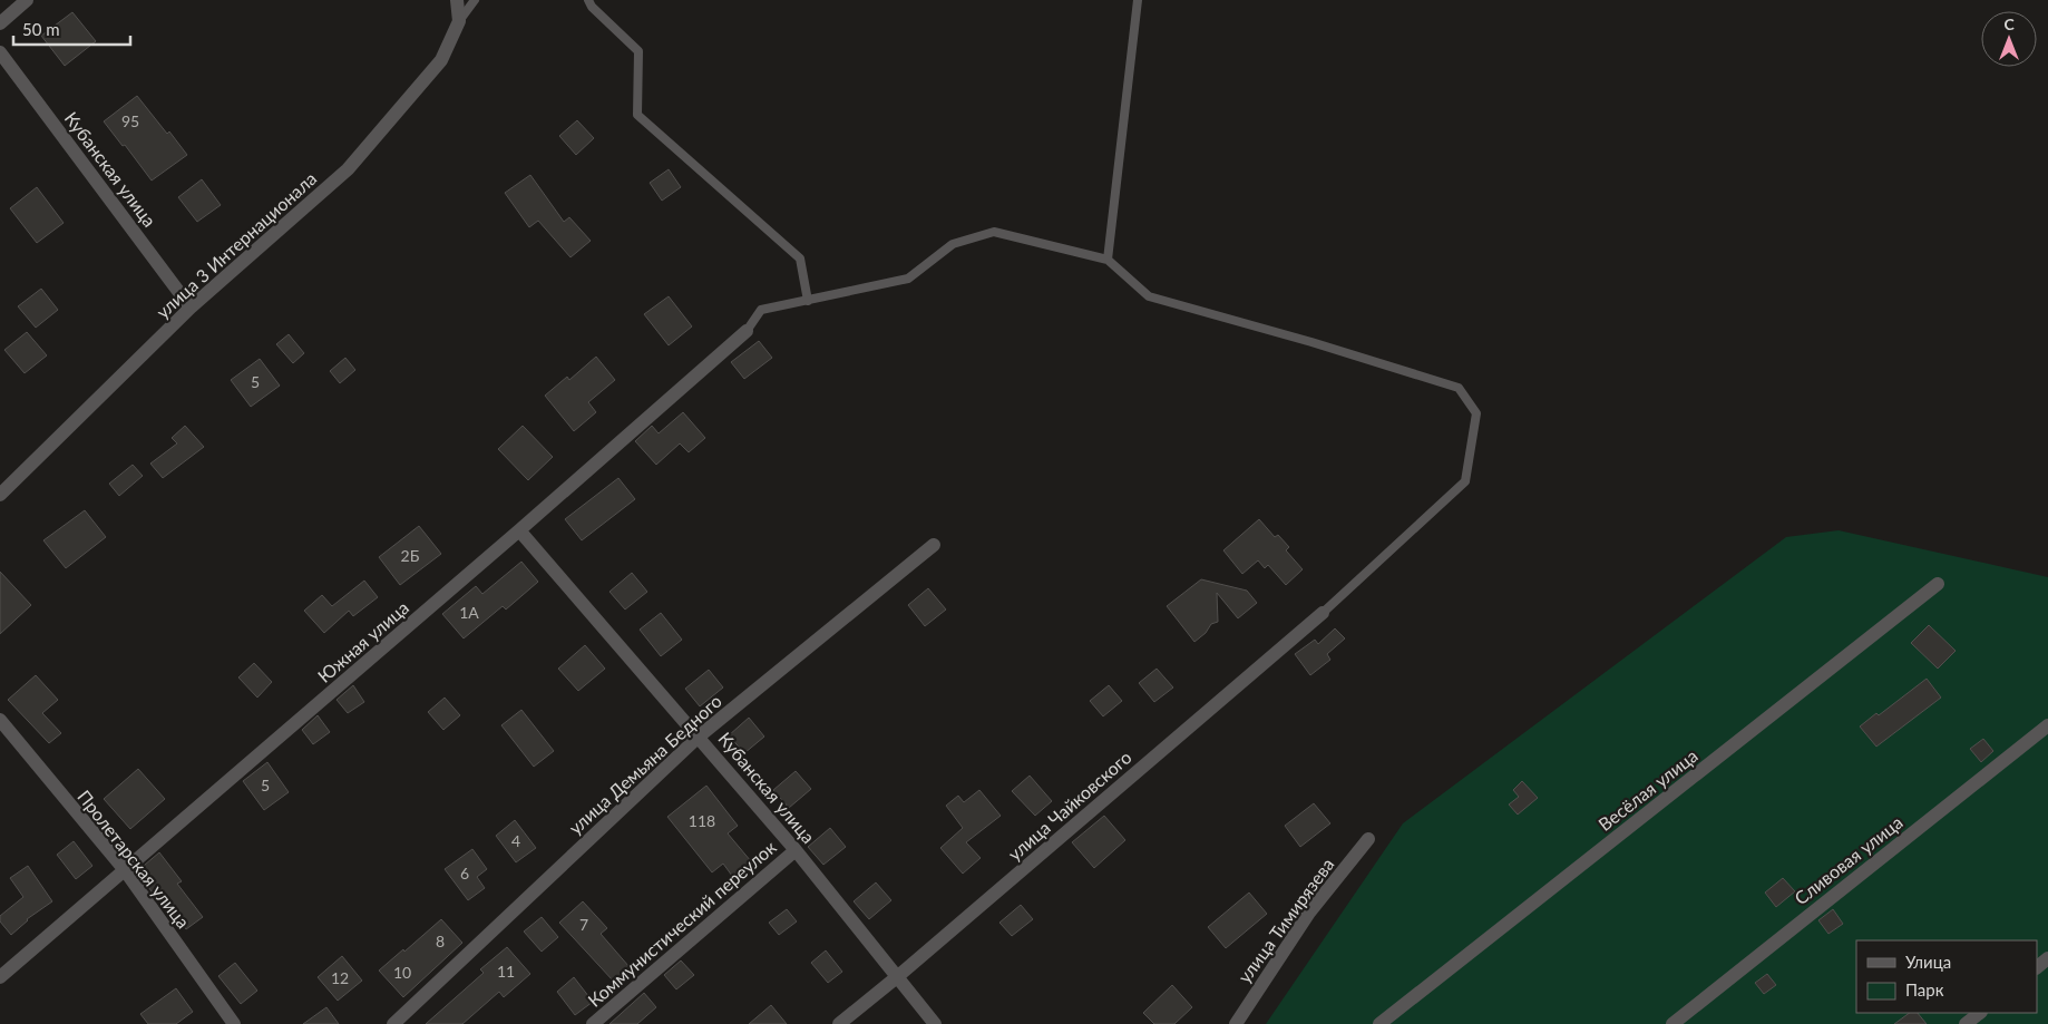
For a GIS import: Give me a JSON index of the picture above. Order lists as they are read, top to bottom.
{
  "streets": {
    "street": [
      "Кубанская улица",
      "улица 3 Интернационала",
      "Южная улица",
      "улица Демьяна Бедного",
      "Весёлая улица",
      "улица Чайковского",
      "Пролетарская улица",
      "Сливовая улица",
      "улица Тимирязева",
      "Коммунистический переулок"
    ]
  },
  "crossings": [
    ["Кубанская улица", "улица 3 Интернационала"],
    ["Кубанская улица", "Южная улица"],
    ["Кубанская улица", "улица Демьяна Бедного"],
    ["Кубанская улица", "улица Чайковского"],
    ["Кубанская улица", "Коммунистический переулок"],
    ["Южная улица", "Пролетарская улица"]
  ],
  "house_numbers": [
    "95",
    "5",
    "2Б",
    "1А",
    "5",
    "118",
    "4",
    "6",
    "7",
    "8",
    "11",
    "10",
    "12"
  ],
  "legend": ["Улица", "Парк"],
  "scale_bar": "50 m",
  "north": "top"
}
